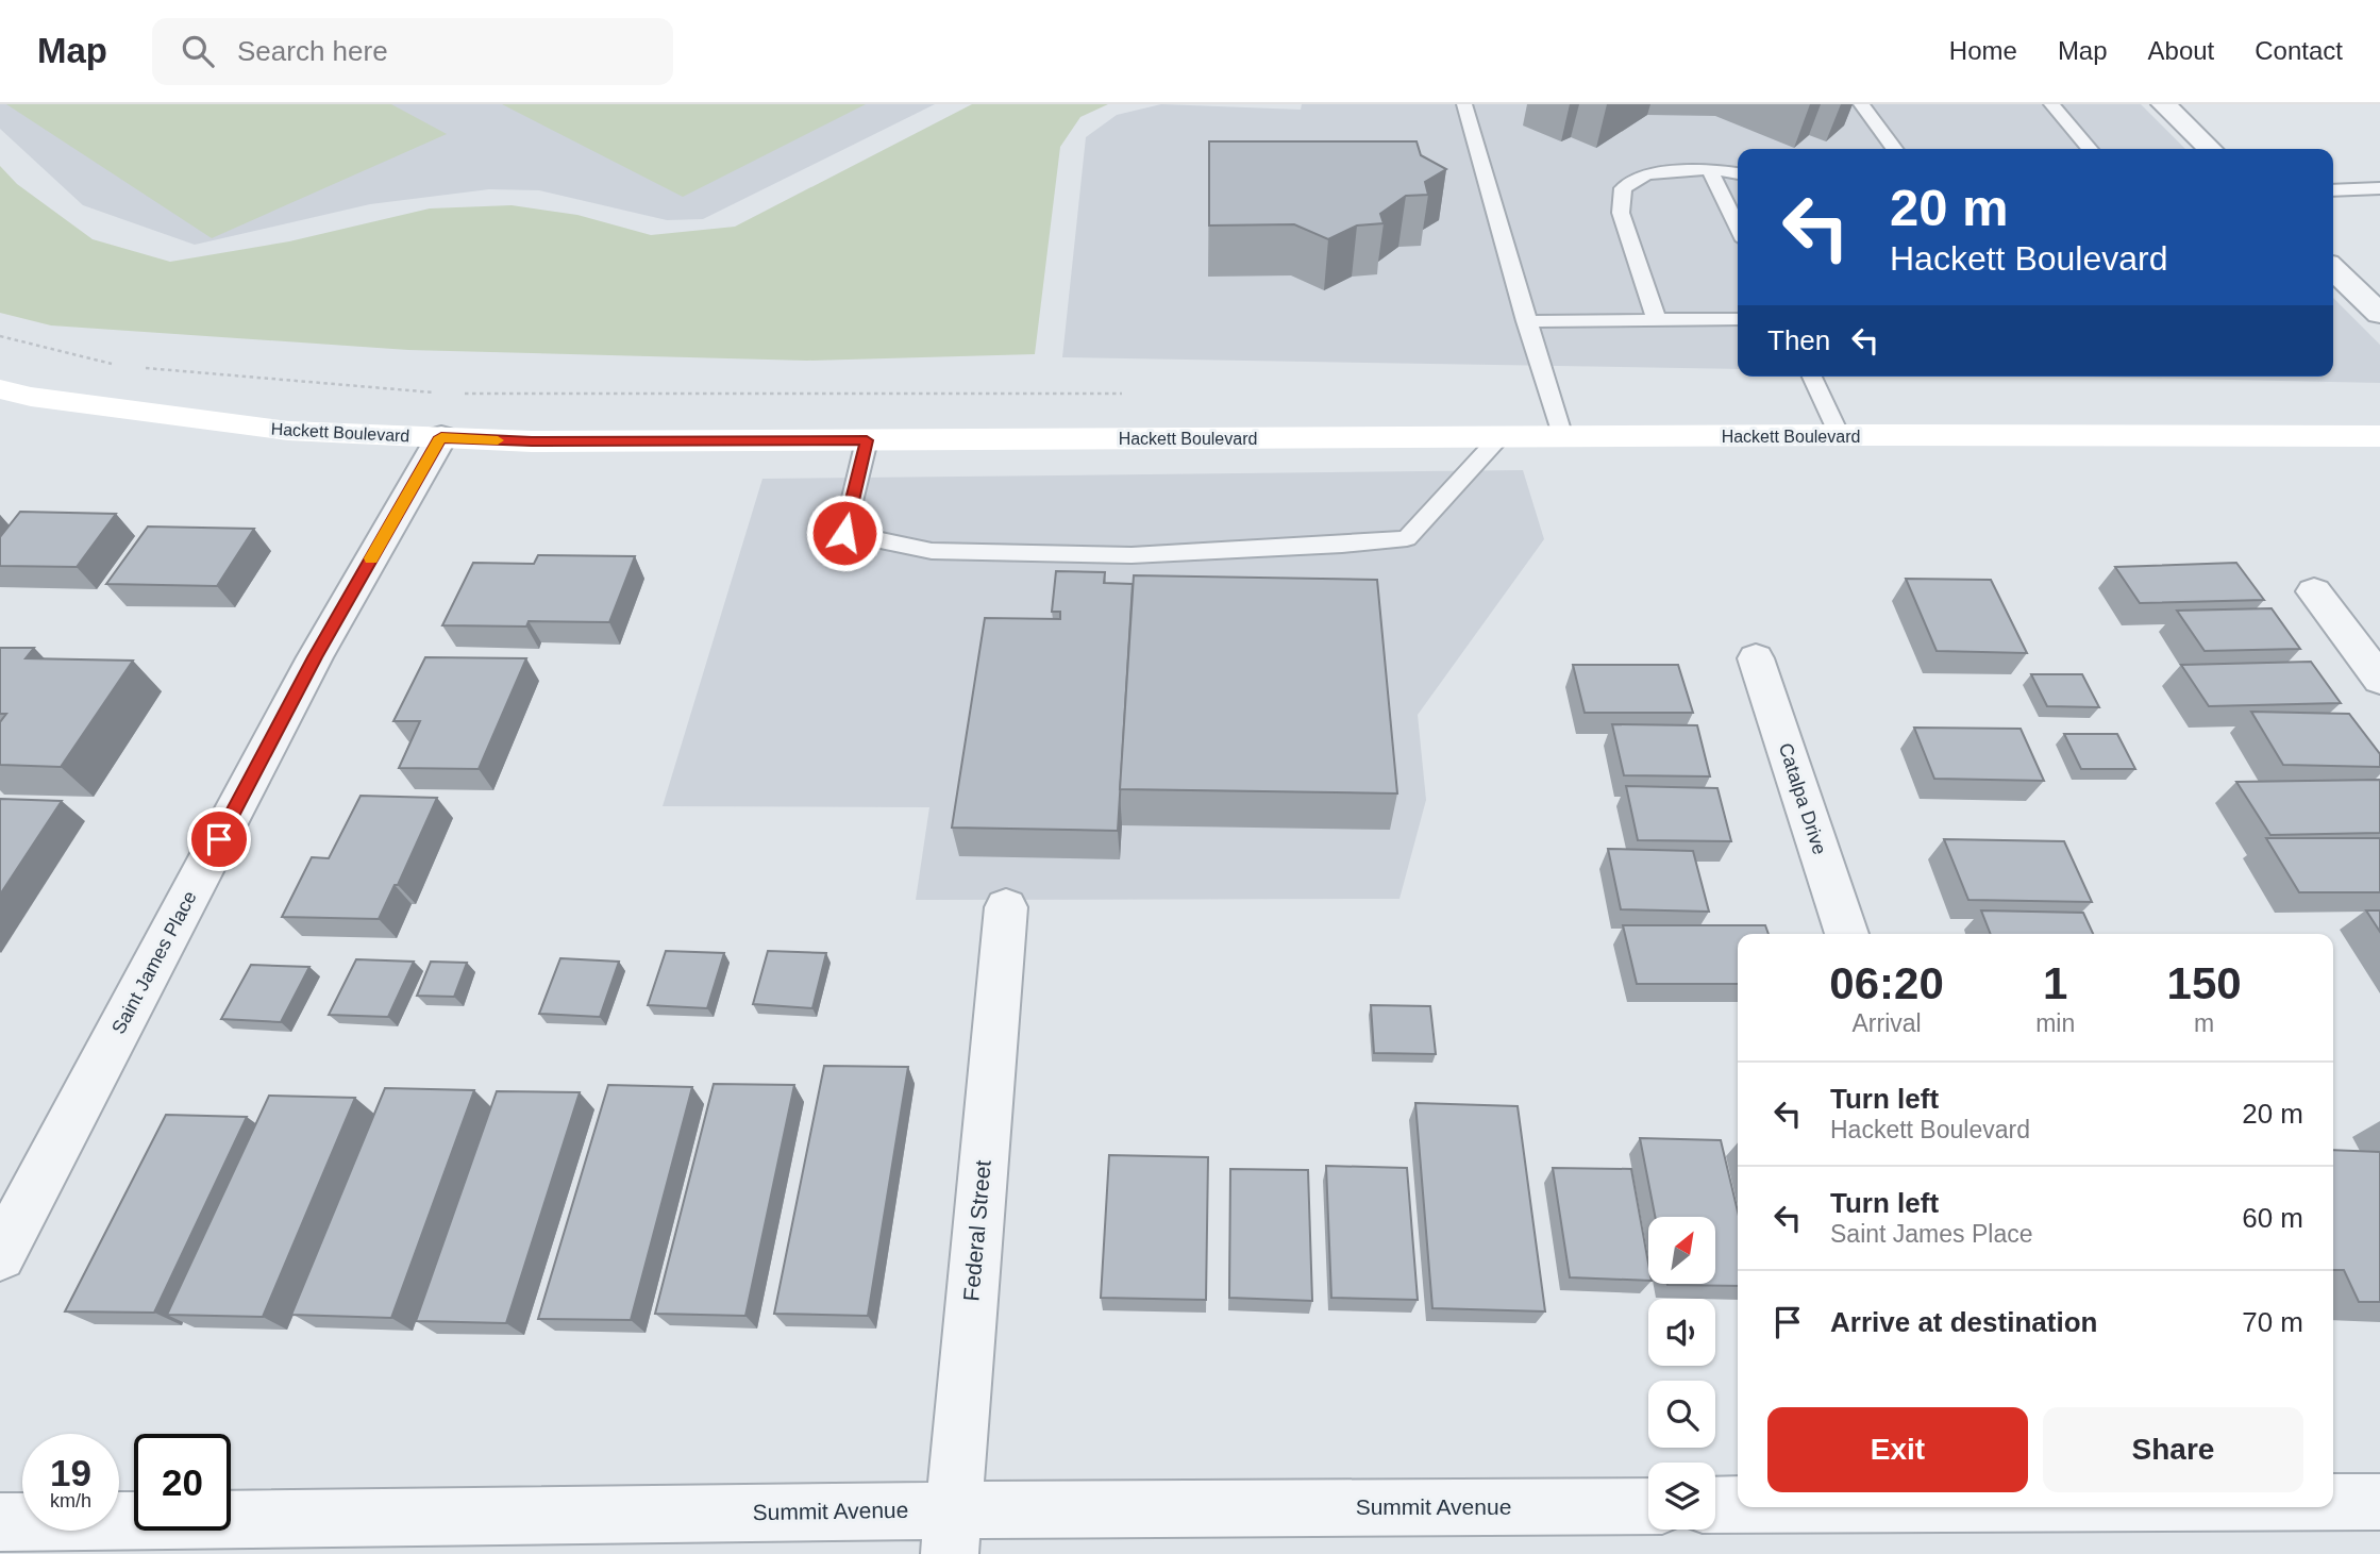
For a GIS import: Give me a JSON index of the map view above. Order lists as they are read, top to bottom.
{
  "streets": {
    "street": [
      "Hackett Boulevard",
      "Catalpa Drive",
      "Saint James Place",
      "Federal Street",
      "Summit Avenue"
    ]
  },
  "crossings": [
    ["Hackett Boulevard", "Saint James Place"],
    ["Federal Street", "Summit Avenue"]
  ],
  "north": "top right",
  "page": {
    "header": "Map",
    "search": "Search here",
    "nav": [
      "Home",
      "Map",
      "About",
      "Contact"
    ],
    "turn": ["20 m", "Hackett Boulevard"],
    "then": "Then",
    "eta": [
      "06:20",
      "Arrival",
      "1",
      "min",
      "150",
      "m"
    ],
    "list": [
      {
        "name": "Turn left",
        "note": "Hackett Boulevard",
        "value": "20 m"
      },
      {
        "name": "Turn left",
        "note": "Saint James Place",
        "value": "60 m"
      },
      {
        "name": "Arrive at destination",
        "value": "70 m"
      }
    ],
    "buttons": ["Exit", "Share"],
    "speed": "19 km/h",
    "limit": "20"
  }
}
